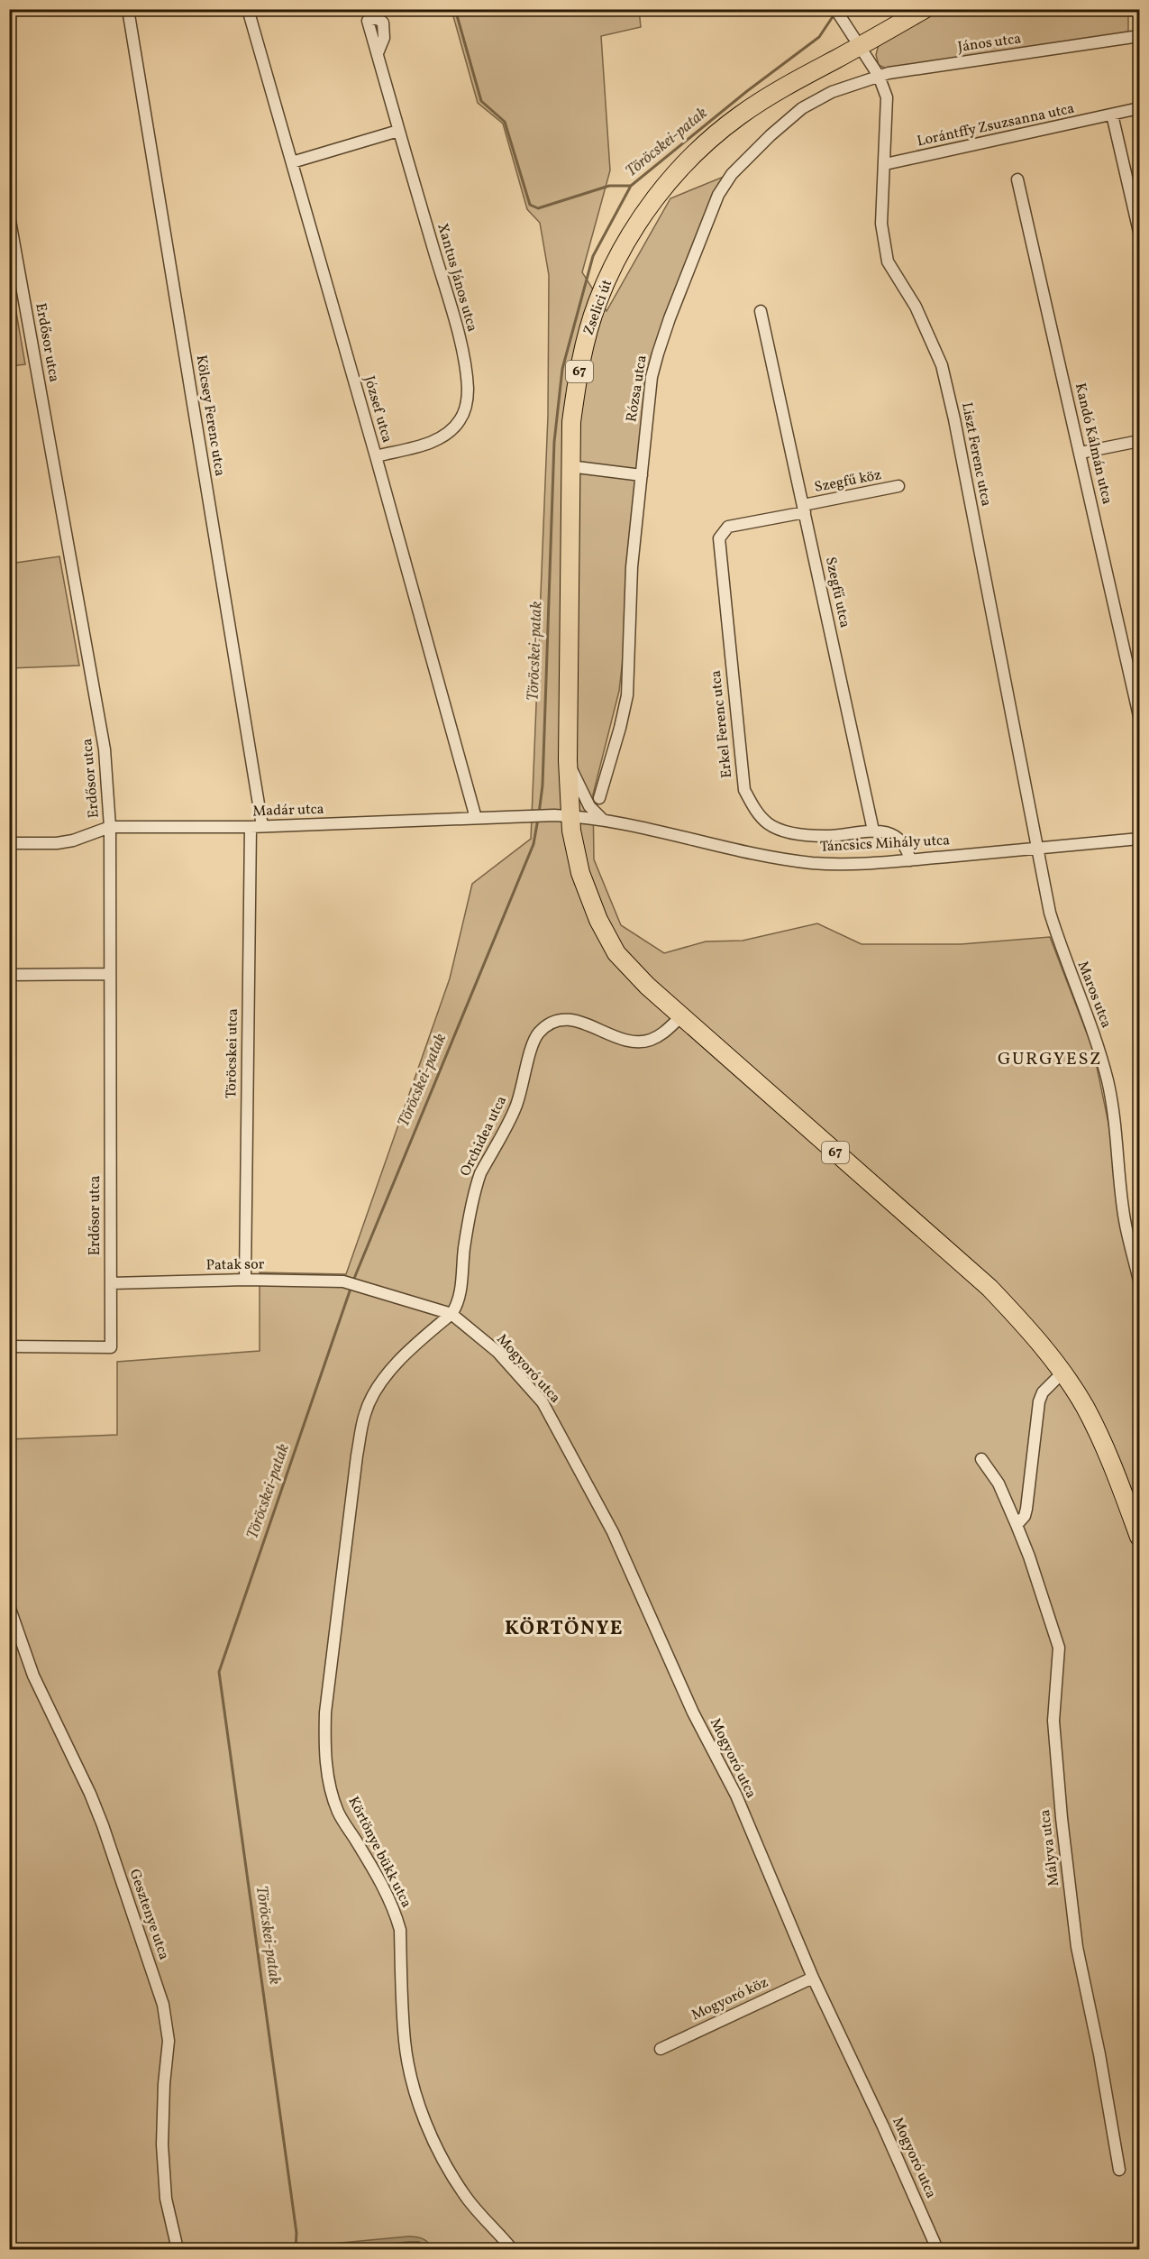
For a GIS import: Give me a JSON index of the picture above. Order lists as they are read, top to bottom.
{
  "streets": {
    "main road": ["Zselici út", "67"],
    "street": [
      "János utca",
      "Lorántffy Zsuzsanna utca",
      "Xantus János utca",
      "Erdősor utca",
      "Rózsa utca",
      "József utca",
      "Kölcsey Ferenc utca",
      "Kandó Kálmán utca",
      "Liszt Ferenc utca",
      "Szegfű köz",
      "Szegfű utca",
      "Erkel Ferenc utca",
      "Madár utca",
      "Táncsics Mihály utca",
      "Maros utca",
      "Töröcskei utca",
      "Orchidea utca",
      "Patak sor",
      "Mogyoró utca",
      "Mályva utca",
      "Körtönye bükk utca",
      "Gesztenye utca",
      "Mogyoró köz"
    ]
  },
  "crossings": [
    ["János utca", "Rózsa utca"],
    ["János utca", "Liszt Ferenc utca"],
    ["Lorántffy Zsuzsanna utca", "Liszt Ferenc utca"],
    ["Xantus János utca", "József utca"],
    ["Zselici út", "67"],
    ["Erdősor utca", "Madár utca"],
    ["Erdősor utca", "Patak sor"],
    ["67", "Madár utca"],
    ["67", "Táncsics Mihály utca"],
    ["67", "Orchidea utca"],
    ["Rózsa utca", "Liszt Ferenc utca"],
    ["József utca", "Madár utca"],
    ["Kölcsey Ferenc utca", "Madár utca"],
    ["Liszt Ferenc utca", "Táncsics Mihály utca"],
    ["Liszt Ferenc utca", "Maros utca"],
    ["Szegfű köz", "Szegfű utca"],
    ["Szegfű köz", "Erkel Ferenc utca"],
    ["Szegfű utca", "Erkel Ferenc utca"],
    ["Madár utca", "Táncsics Mihály utca"],
    ["Madár utca", "Töröcskei utca"],
    ["Táncsics Mihály utca", "Maros utca"],
    ["Töröcskei utca", "Patak sor"],
    ["Orchidea utca", "Patak sor"],
    ["Orchidea utca", "Mogyoró utca"],
    ["Orchidea utca", "Körtönye bükk utca"],
    ["Patak sor", "Mogyoró utca"],
    ["Patak sor", "Körtönye bükk utca"],
    ["Mogyoró utca", "Körtönye bükk utca"],
    ["Mogyoró utca", "Mogyoró köz"]
  ],
  "districts": ["GURGYESZ", "KÖRTÖNYE"],
  "water": ["Töröcskei-patak"]
}
